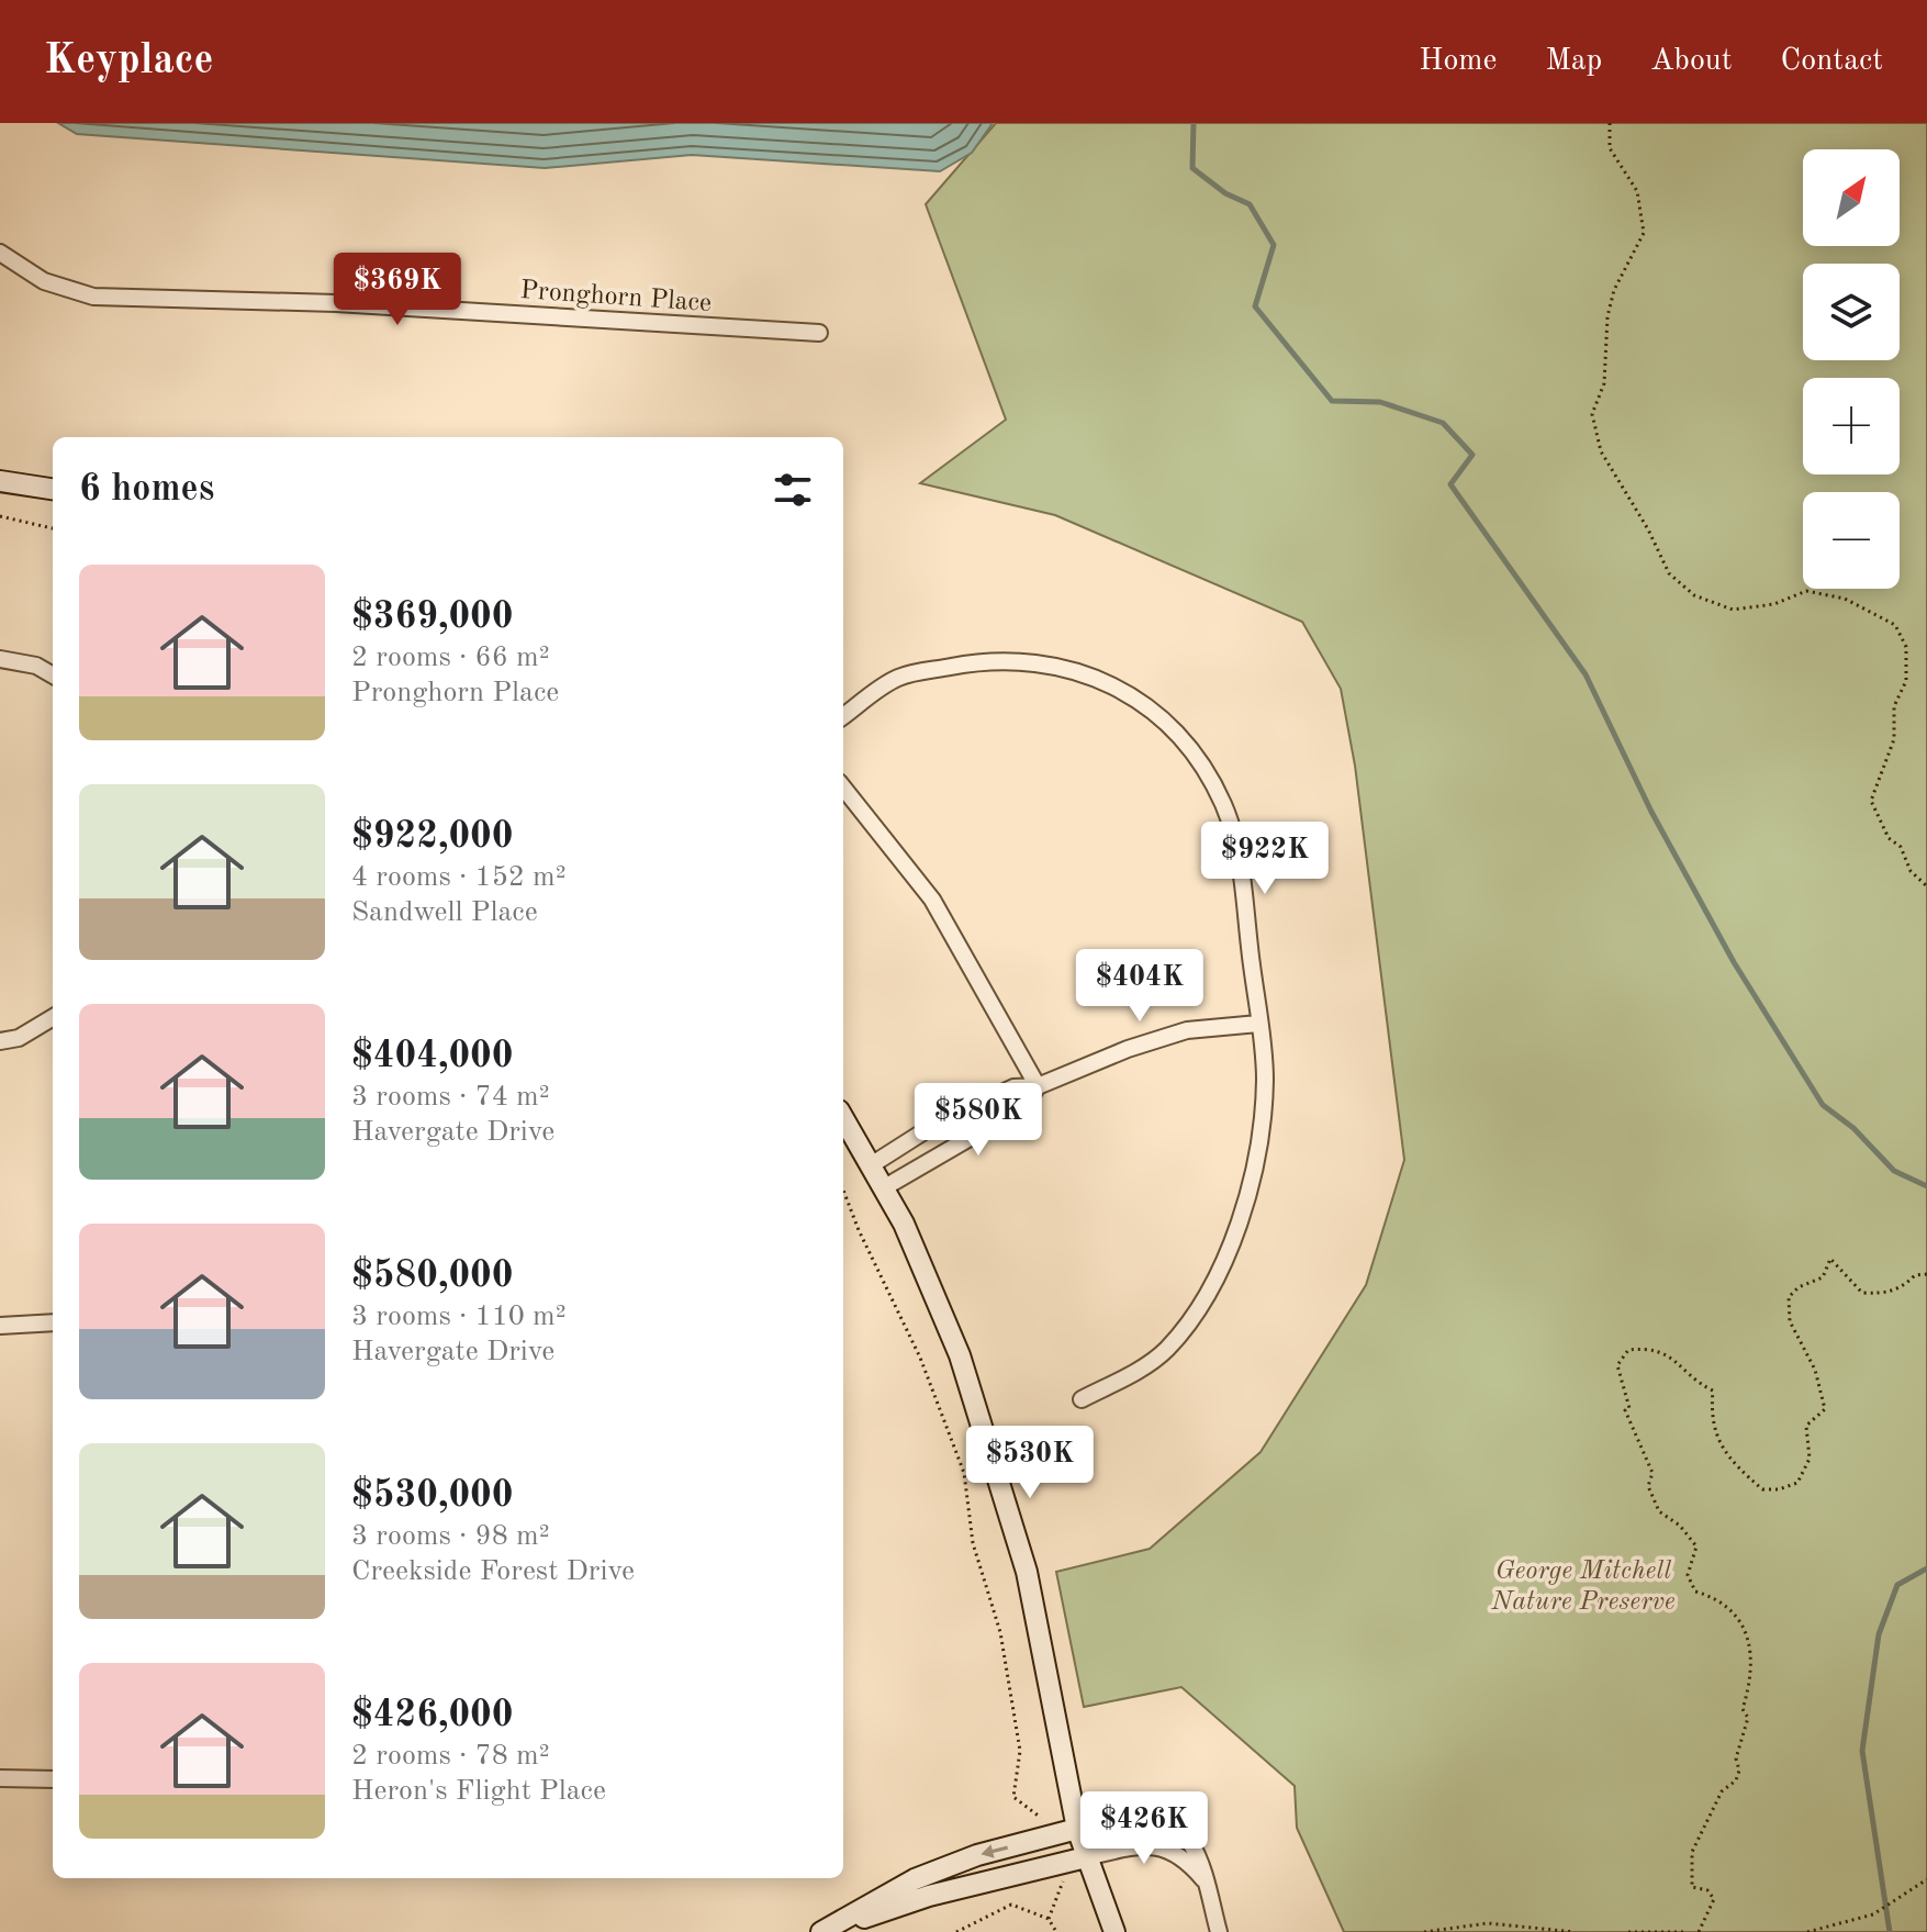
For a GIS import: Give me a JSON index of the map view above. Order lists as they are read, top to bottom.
{
  "streets": {
    "street": ["Pronghorn Place"]
  },
  "parks": ["George Mitchell Nature Preserve"],
  "north": "top right",
  "page": {
    "header": "Keyplace",
    "nav": [
      "Home",
      "Map",
      "About",
      "Contact"
    ],
    "map_buttons": ["+", "−"],
    "price": [
      "$369K",
      "$922K",
      "$404K",
      "$580K",
      "$530K",
      "$426K"
    ],
    "heading": "6 homes",
    "list": [
      {
        "name": "$369,000",
        "note": "2 rooms · 66 m² · Pronghorn Place"
      },
      {
        "name": "$922,000",
        "note": "4 rooms · 152 m² · Sandwell Place"
      },
      {
        "name": "$404,000",
        "note": "3 rooms · 74 m² · Havergate Drive"
      },
      {
        "name": "$580,000",
        "note": "3 rooms · 110 m² · Havergate Drive"
      },
      {
        "name": "$530,000",
        "note": "3 rooms · 98 m² · Creekside Forest Drive"
      },
      {
        "name": "$426,000",
        "note": "2 rooms · 78 m² · Heron's Flight Place"
      }
    ]
  }
}
